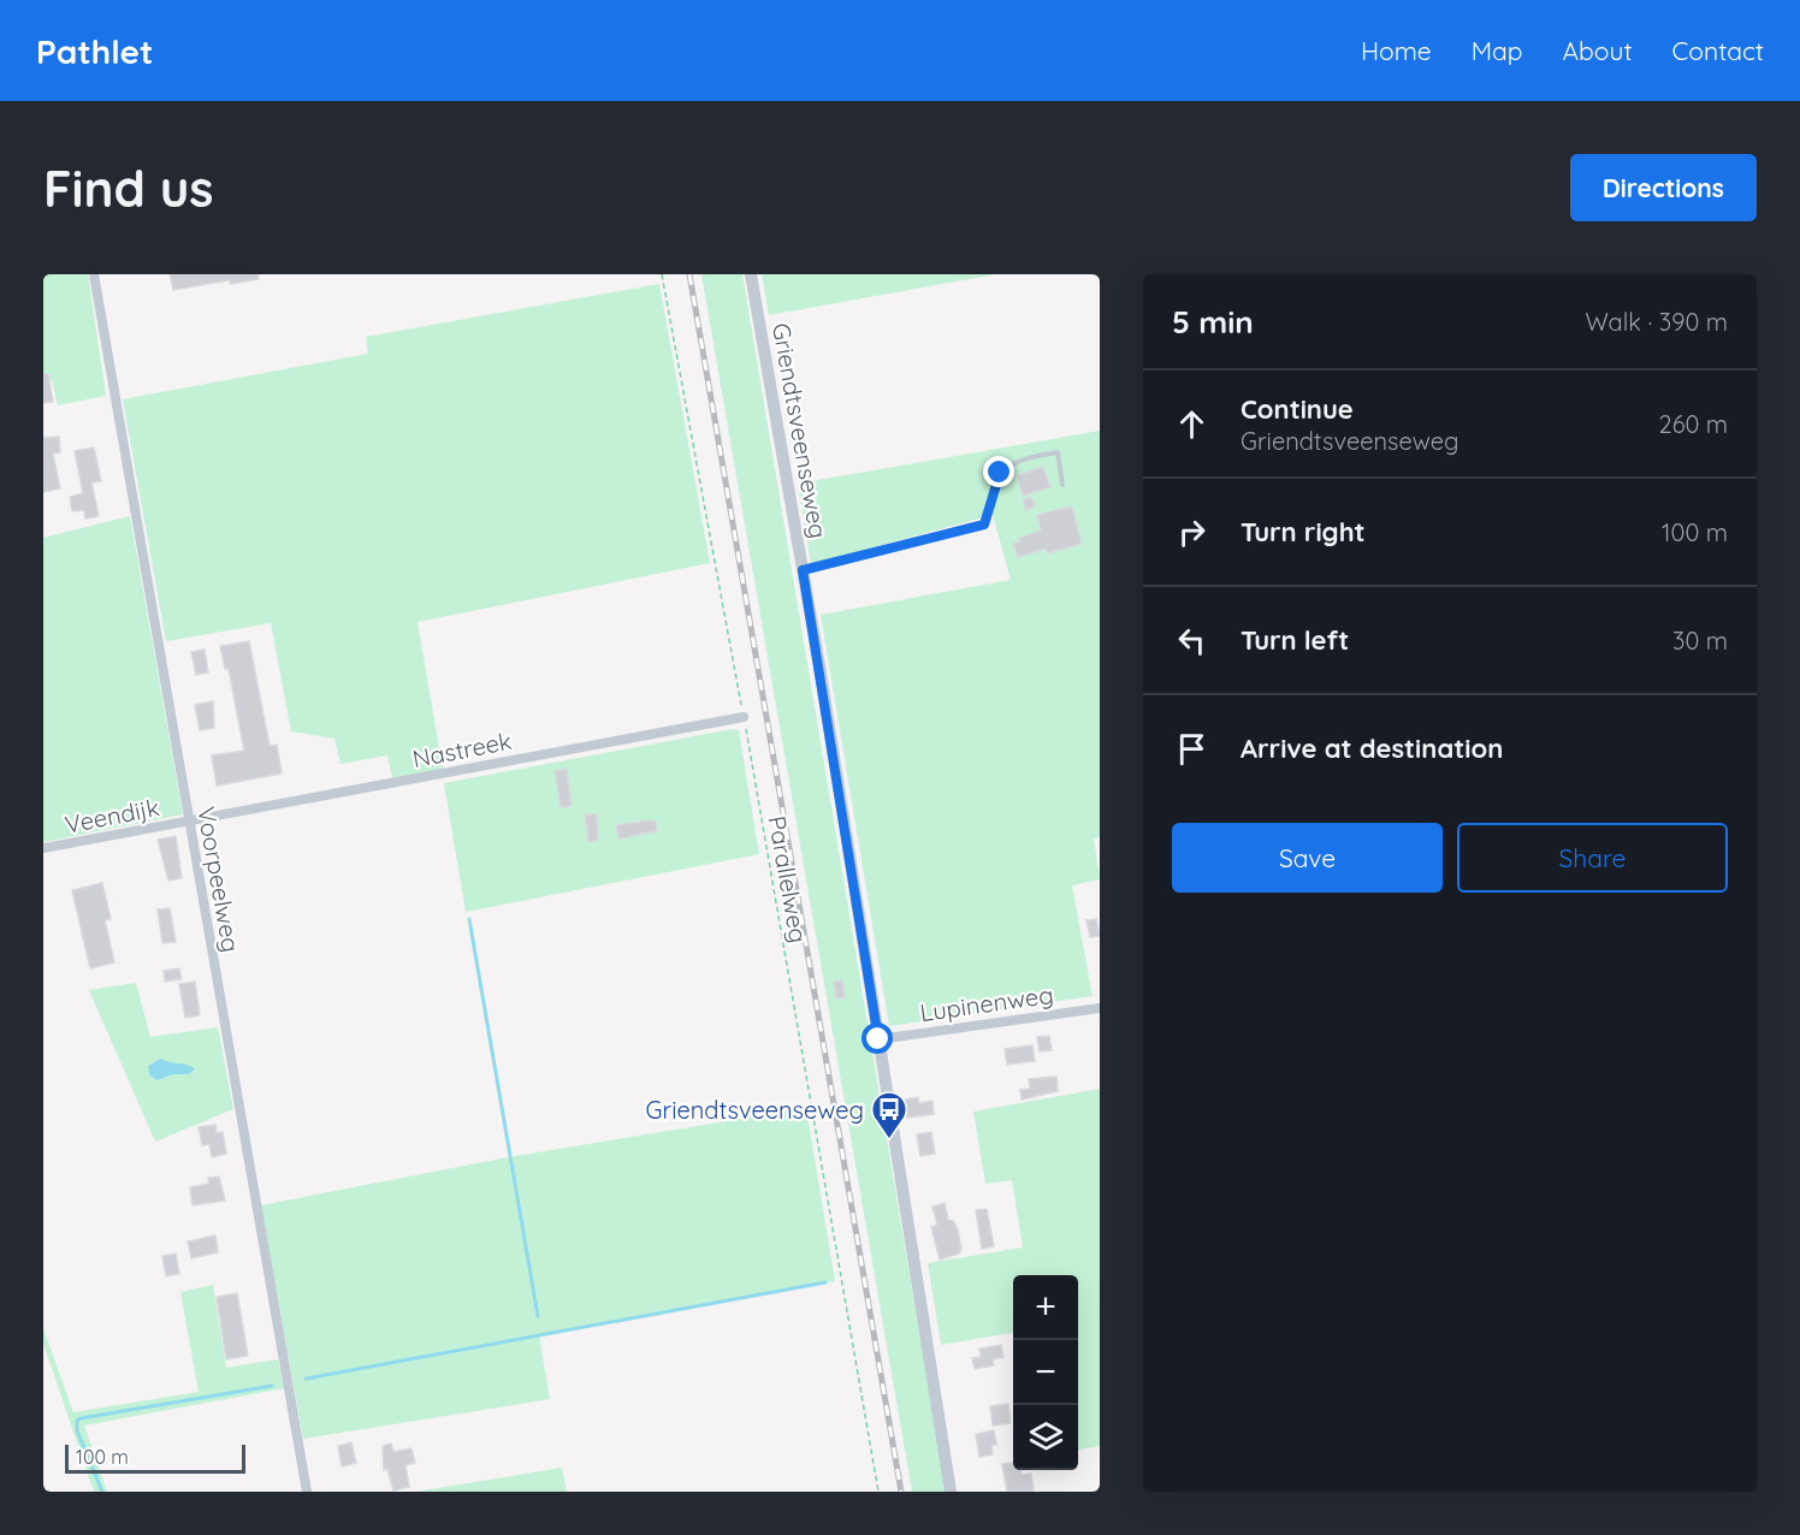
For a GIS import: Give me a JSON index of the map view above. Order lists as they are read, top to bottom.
{
  "streets": {
    "street": [
      "Griendtsveenseweg",
      "Nastreek",
      "Veendijk",
      "Voorpeelweg",
      "Lupinenweg"
    ],
    "path": ["Parallelweg"]
  },
  "crossings": [
    ["Griendtsveenseweg", "Lupinenweg"],
    ["Nastreek", "Veendijk"],
    ["Nastreek", "Voorpeelweg"],
    ["Nastreek", "Parallelweg"],
    ["Veendijk", "Voorpeelweg"]
  ],
  "places": {
    "bus stop": ["Griendtsveenseweg"]
  },
  "scale_bar": "100 m",
  "page": {
    "header": "Pathlet",
    "nav": [
      "Home",
      "Map",
      "About",
      "Contact"
    ],
    "buttons": [
      "Directions",
      ["Save", "Share"]
    ],
    "title": "Find us",
    "heading": ["5 min", "Walk · 390 m"],
    "list": [
      ["Continue", "Griendtsveenseweg", "260 m"],
      ["Turn right", "100 m"],
      ["Turn left", "30 m"],
      "Arrive at destination"
    ],
    "map_buttons": ["+", "−"],
    "scale": "100 m"
  }
}
